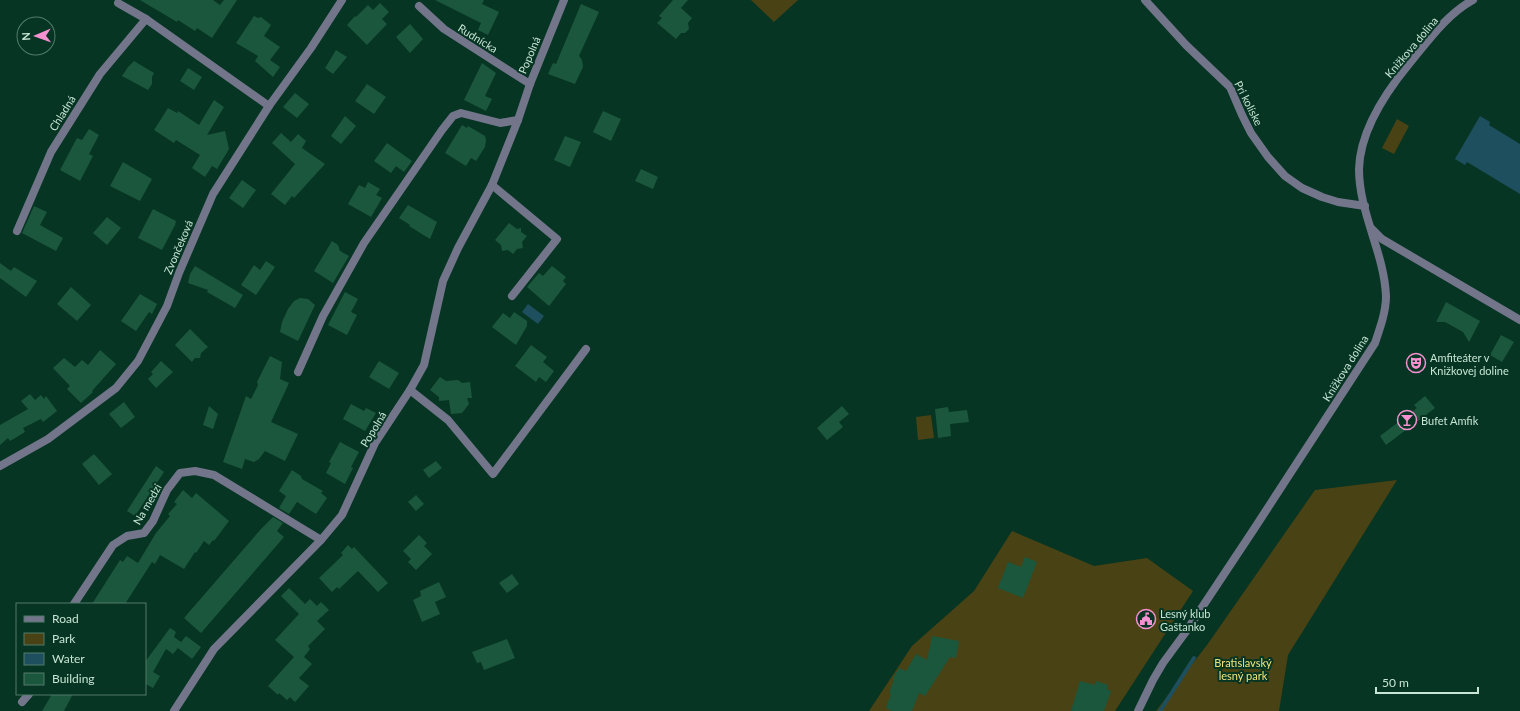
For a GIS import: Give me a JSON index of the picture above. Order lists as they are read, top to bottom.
{
  "streets": {
    "street": [
      "Rudnícka",
      "Knižkova dolina",
      "Popolná",
      "Pri kolíske",
      "Chladná",
      "Zvončeková",
      "Na medzi"
    ]
  },
  "crossings": [
    ["Rudnícka", "Popolná"],
    ["Knižkova dolina", "Pri kolíske"],
    ["Popolná", "Na medzi"]
  ],
  "parks": ["Bratislavský lesný park"],
  "places": {
    "theatre": ["Amfiteáter v Knižkovej doline"],
    "bar": ["Bufet Amfik"],
    "public building": ["Lesný klub Gaštanko"]
  },
  "legend": [
    "Road",
    "Park",
    "Water",
    "Building"
  ],
  "scale_bar": "50 m",
  "north": "left"
}
